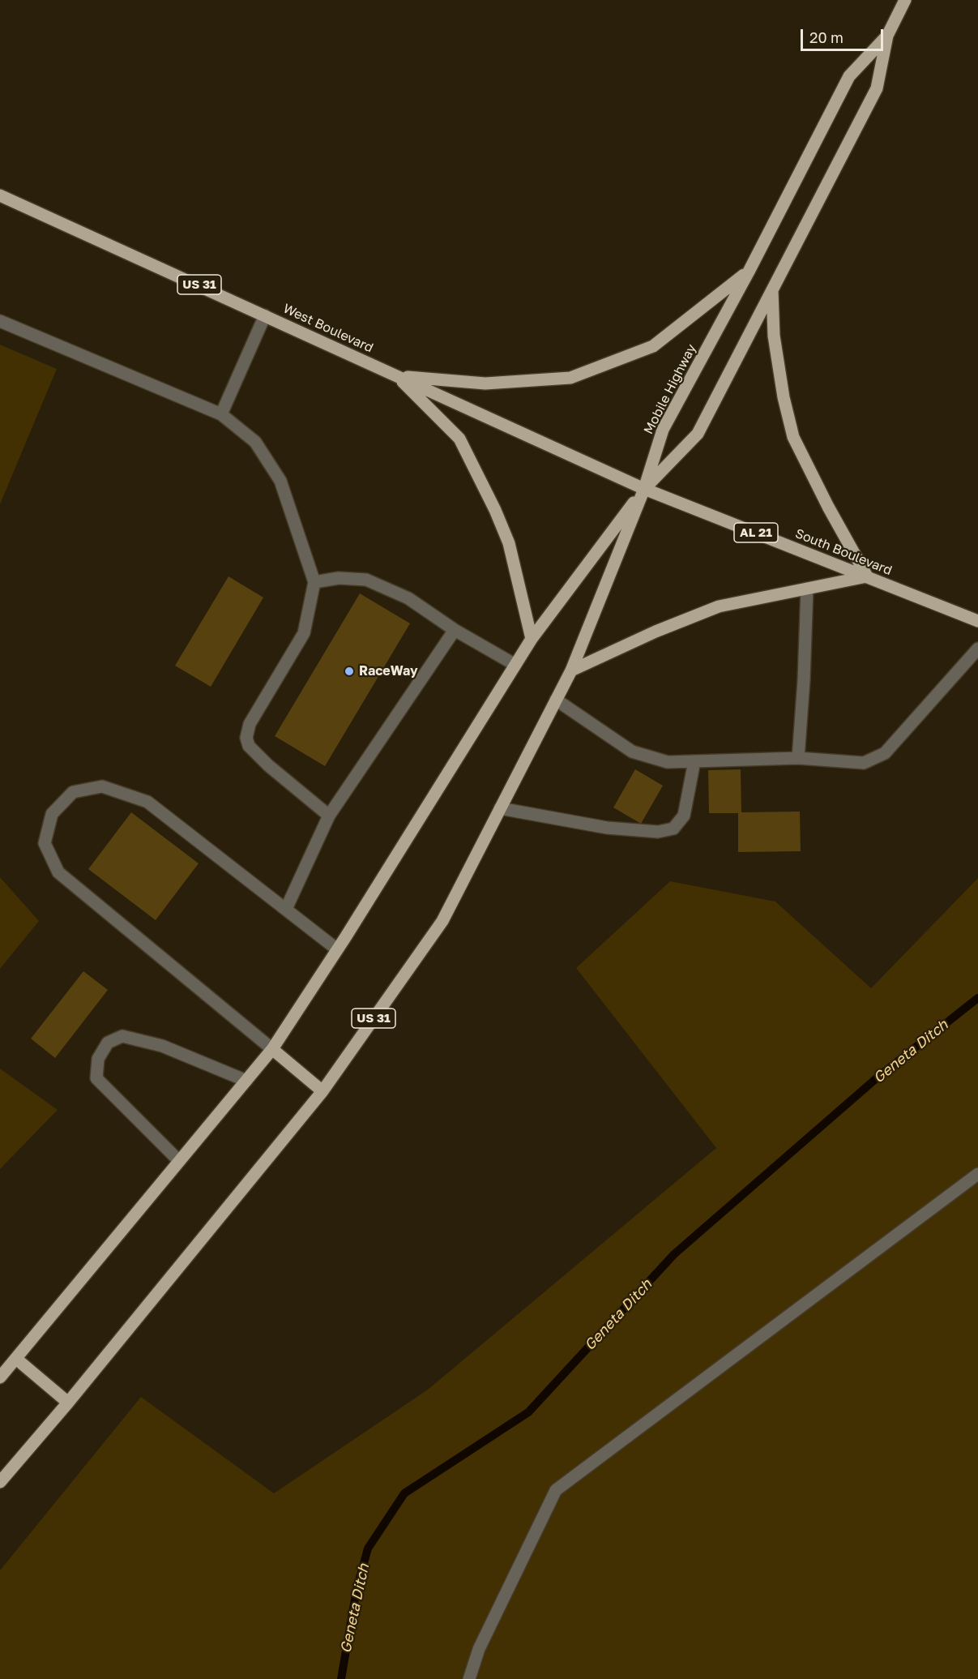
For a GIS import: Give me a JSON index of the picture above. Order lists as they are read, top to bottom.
{
  "streets": {
    "main road": [
      "US 31",
      "West Boulevard",
      "Mobile Highway",
      "AL 21",
      "South Boulevard"
    ]
  },
  "crossings": [
    ["US 31", "West Boulevard"],
    ["US 31", "Mobile Highway"],
    ["US 31", "South Boulevard"],
    ["West Boulevard", "Mobile Highway"],
    ["West Boulevard", "South Boulevard"],
    ["Mobile Highway", "South Boulevard"]
  ],
  "water": ["Geneta Ditch"],
  "places": ["RaceWay"],
  "scale_bar": "20 m"
}
